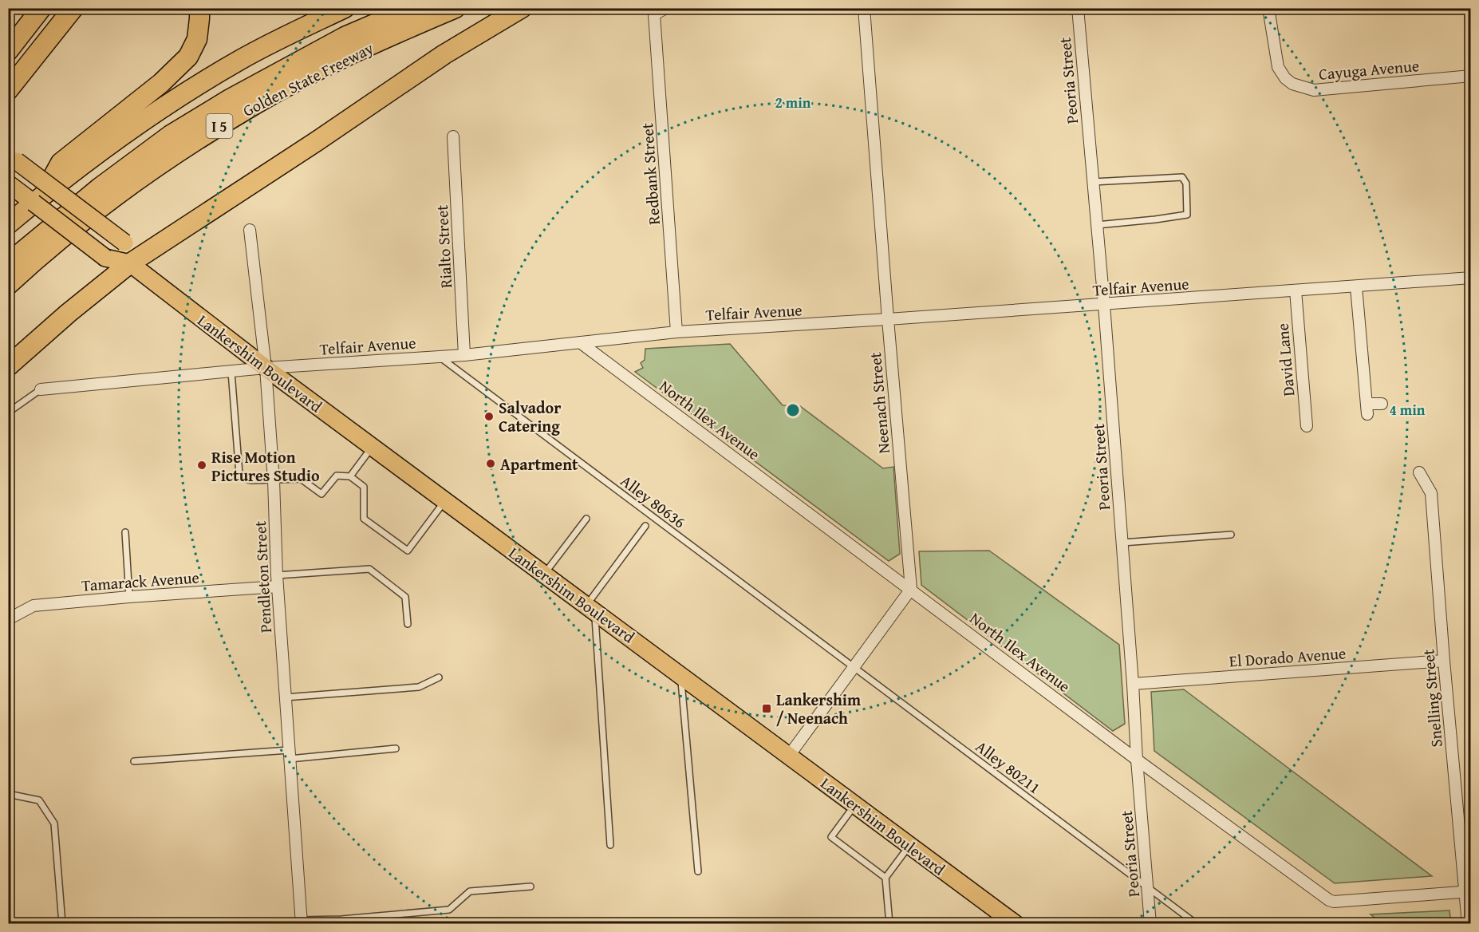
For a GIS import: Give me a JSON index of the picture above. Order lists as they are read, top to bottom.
{
  "streets": {
    "highway": ["Golden State Freeway", "I 5"],
    "main road": ["Lankershim Boulevard"],
    "street": [
      "Cayuga Avenue",
      "Peoria Street",
      "Redbank Street",
      "Rialto Street",
      "Telfair Avenue",
      "David Lane",
      "Neenach Street",
      "North Ilex Avenue",
      "Pendleton Street",
      "Tamarack Avenue",
      "El Dorado Avenue",
      "Snelling Street"
    ],
    "lane": ["Alley 80636", "Alley 80211"]
  },
  "crossings": [
    ["Peoria Street", "Telfair Avenue"],
    ["Peoria Street", "North Ilex Avenue"],
    ["Peoria Street", "El Dorado Avenue"],
    ["Peoria Street", "Alley 80211"],
    ["Redbank Street", "Telfair Avenue"],
    ["Rialto Street", "Telfair Avenue"],
    ["Telfair Avenue", "David Lane"],
    ["Telfair Avenue", "Lankershim Boulevard"],
    ["Telfair Avenue", "Neenach Street"],
    ["Telfair Avenue", "North Ilex Avenue"],
    ["Telfair Avenue", "Alley 80636"],
    ["Telfair Avenue", "Pendleton Street"],
    ["Lankershim Boulevard", "Pendleton Street"],
    ["Neenach Street", "North Ilex Avenue"],
    ["North Ilex Avenue", "Snelling Street"],
    ["Alley 80636", "Alley 80211"],
    ["Pendleton Street", "Tamarack Avenue"],
    ["El Dorado Avenue", "Snelling Street"]
  ],
  "places": {
    "other": ["Salvador Catering", "Apartment", "Rise Motion Pictures Studio"],
    "transit": ["Lankershim / Neenach"]
  },
  "rings": ["2 min", "4 min"]
}
